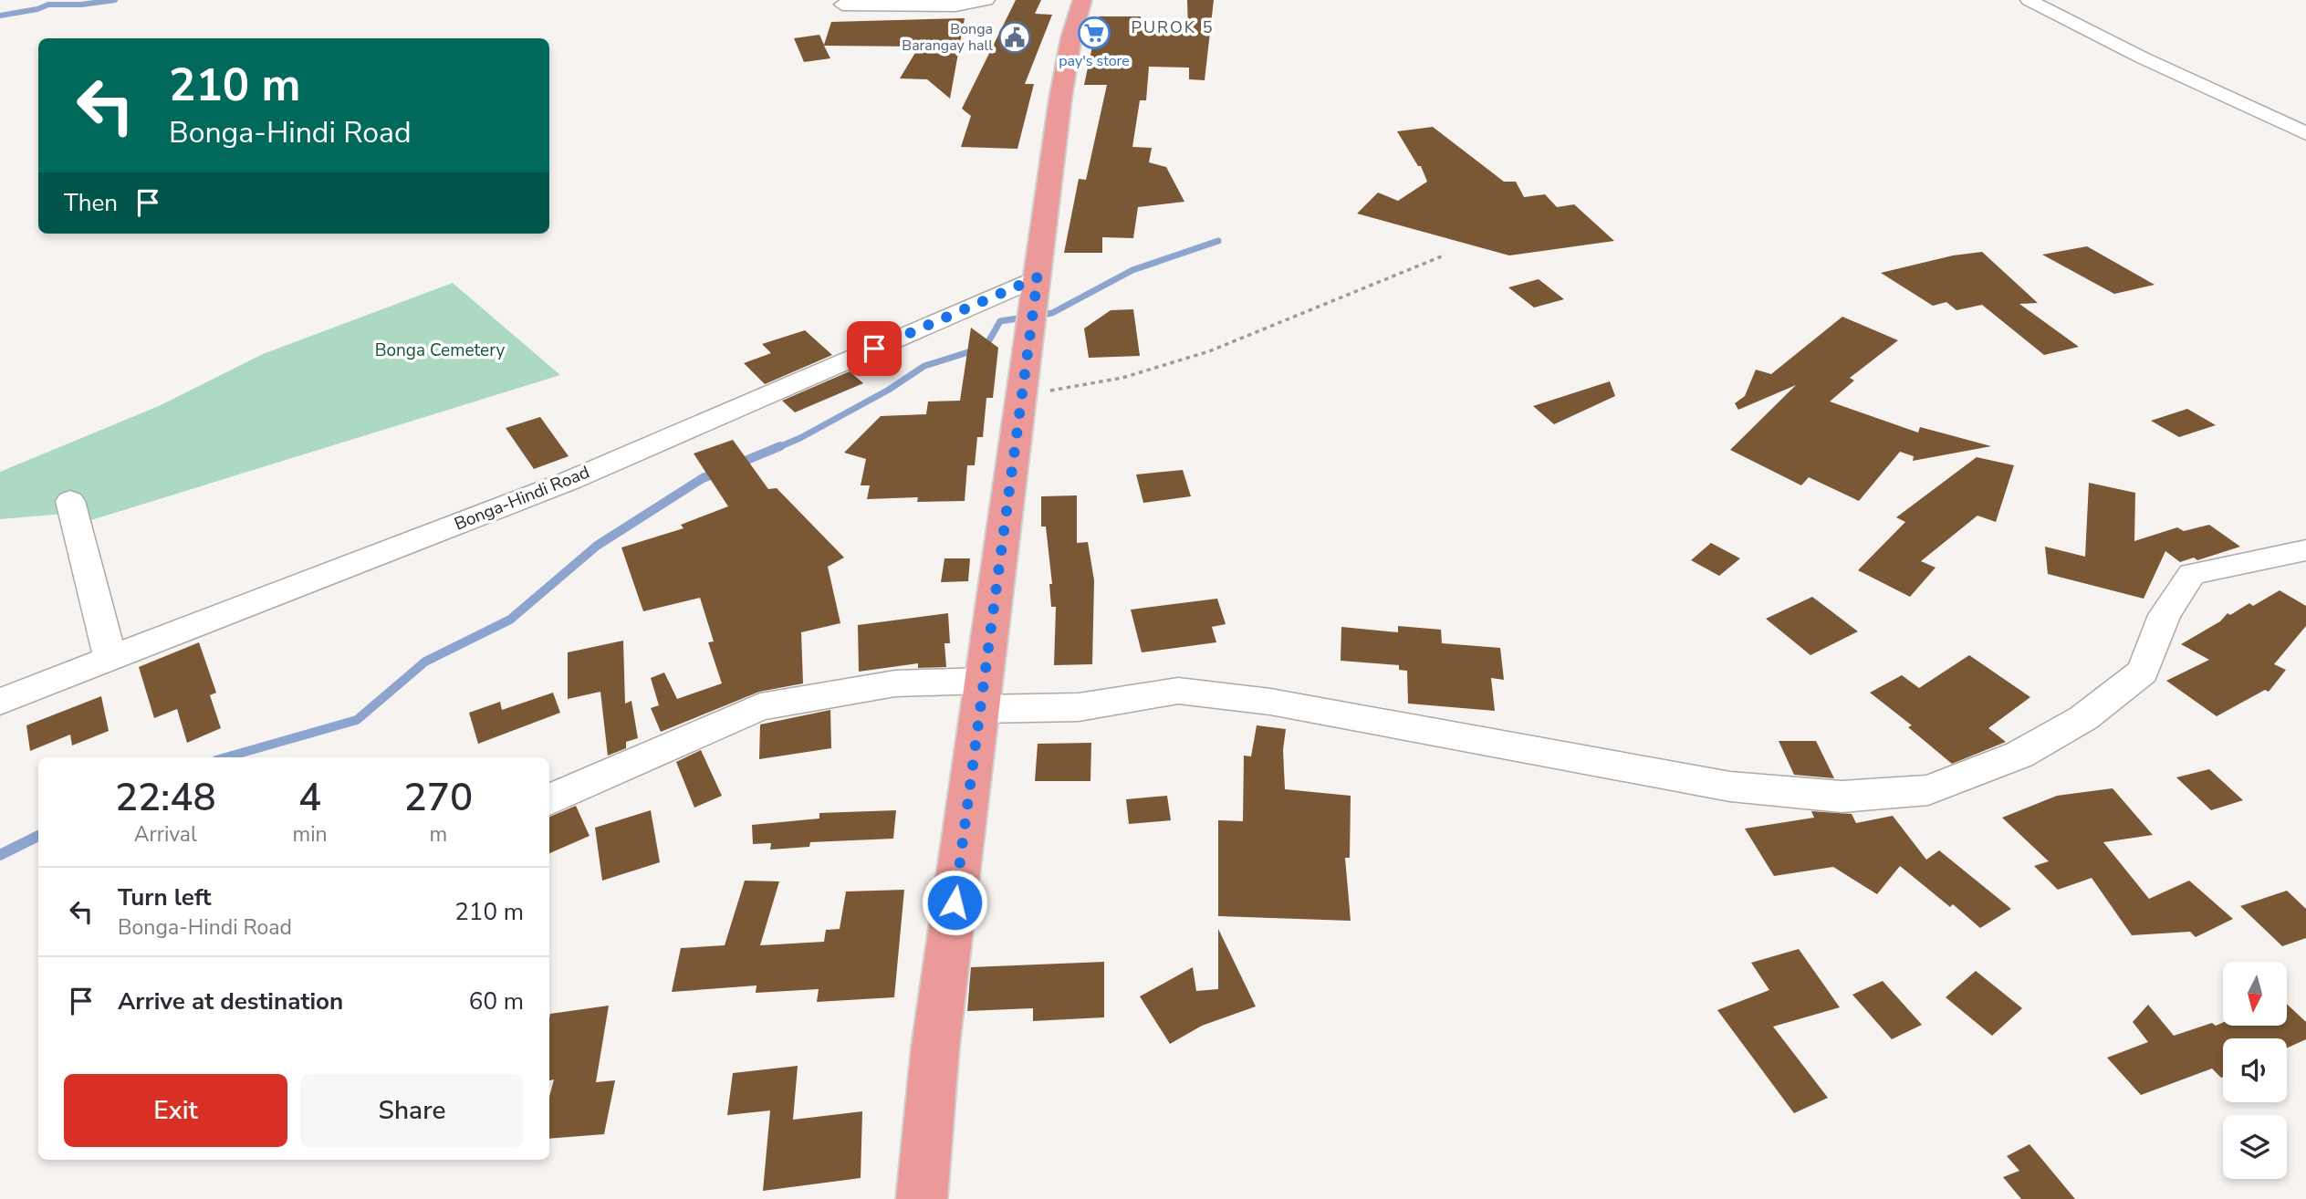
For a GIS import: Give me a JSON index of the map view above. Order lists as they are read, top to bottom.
{
  "streets": {
    "street": ["Bonga-Hindi Road"]
  },
  "districts": ["PUROK 5"],
  "parks": ["Bonga Cemetery"],
  "places": {
    "supermarket": ["pay's store"],
    "public building": ["Bonga Barangay hall"]
  },
  "north": "bottom",
  "page": {
    "turn": ["210 m", "Bonga-Hindi Road"],
    "then": "Then",
    "eta": [
      "22:48",
      "Arrival",
      "4",
      "min",
      "270",
      "m"
    ],
    "list": [
      {
        "name": "Turn left",
        "note": "Bonga-Hindi Road",
        "value": "210 m"
      },
      {
        "name": "Arrive at destination",
        "value": "60 m"
      }
    ],
    "buttons": ["Exit", "Share"]
  }
}
